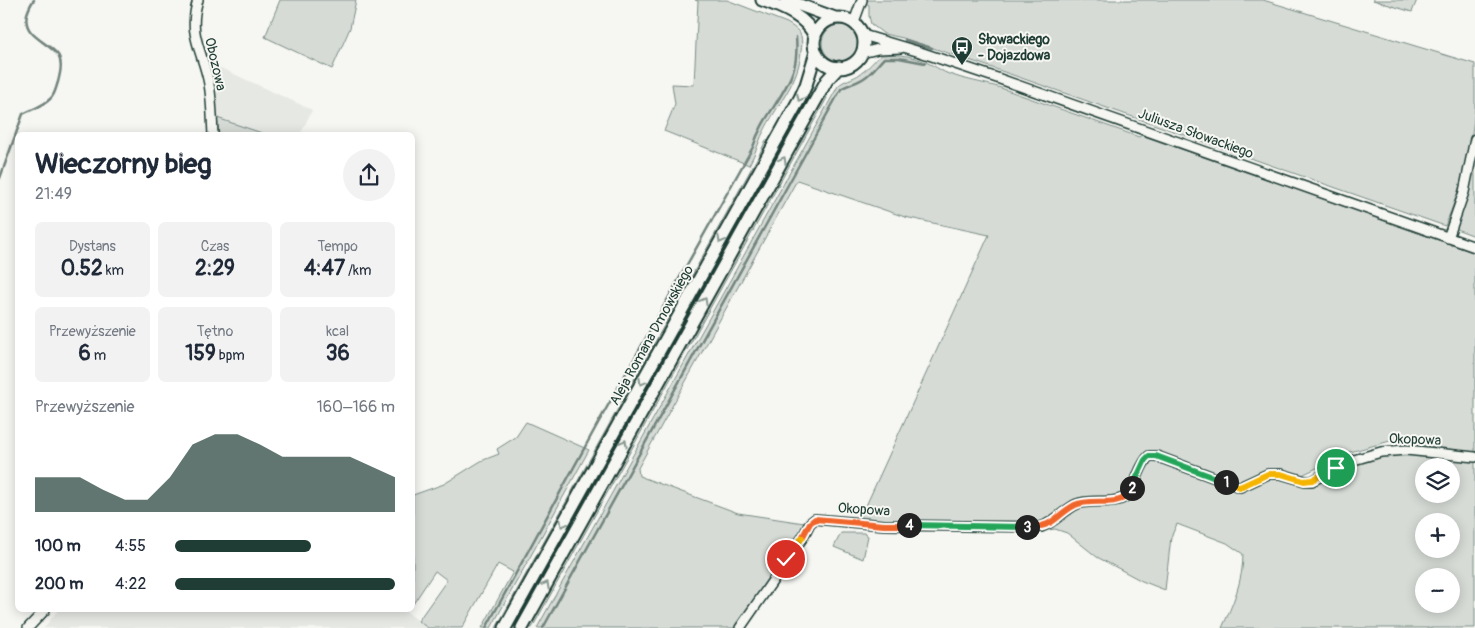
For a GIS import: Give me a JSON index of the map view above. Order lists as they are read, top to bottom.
{
  "streets": {
    "main road": ["Aleja Romana Dmowskiego"],
    "street": ["Obozowa", "Juliusza Słowackiego", "Okopowa"]
  },
  "crossings": [
    ["Juliusza Słowackiego", "Aleja Romana Dmowskiego"]
  ],
  "places": {
    "bus stop": ["Słowackiego - Dojazdowa"]
  },
  "page": {
    "heading": ["Wieczorny bieg", "21:49"],
    "stats": [
      ["Dystans", "0.52 km"],
      ["Czas", "2:29"],
      ["Tempo", "4:47 /km"],
      ["Przewyższenie", "6 m"],
      ["Tętno", "159 bpm"],
      ["kcal", "36"]
    ],
    "chart": ["Przewyższenie", "160–166 m"],
    "map_buttons": ["+", "−"],
    "pins": [
      "1",
      "2",
      "4",
      "3"
    ],
    "list": [
      {
        "name": "100 m",
        "note": "4:55"
      },
      {
        "name": "200 m",
        "note": "4:22"
      }
    ]
  }
}
